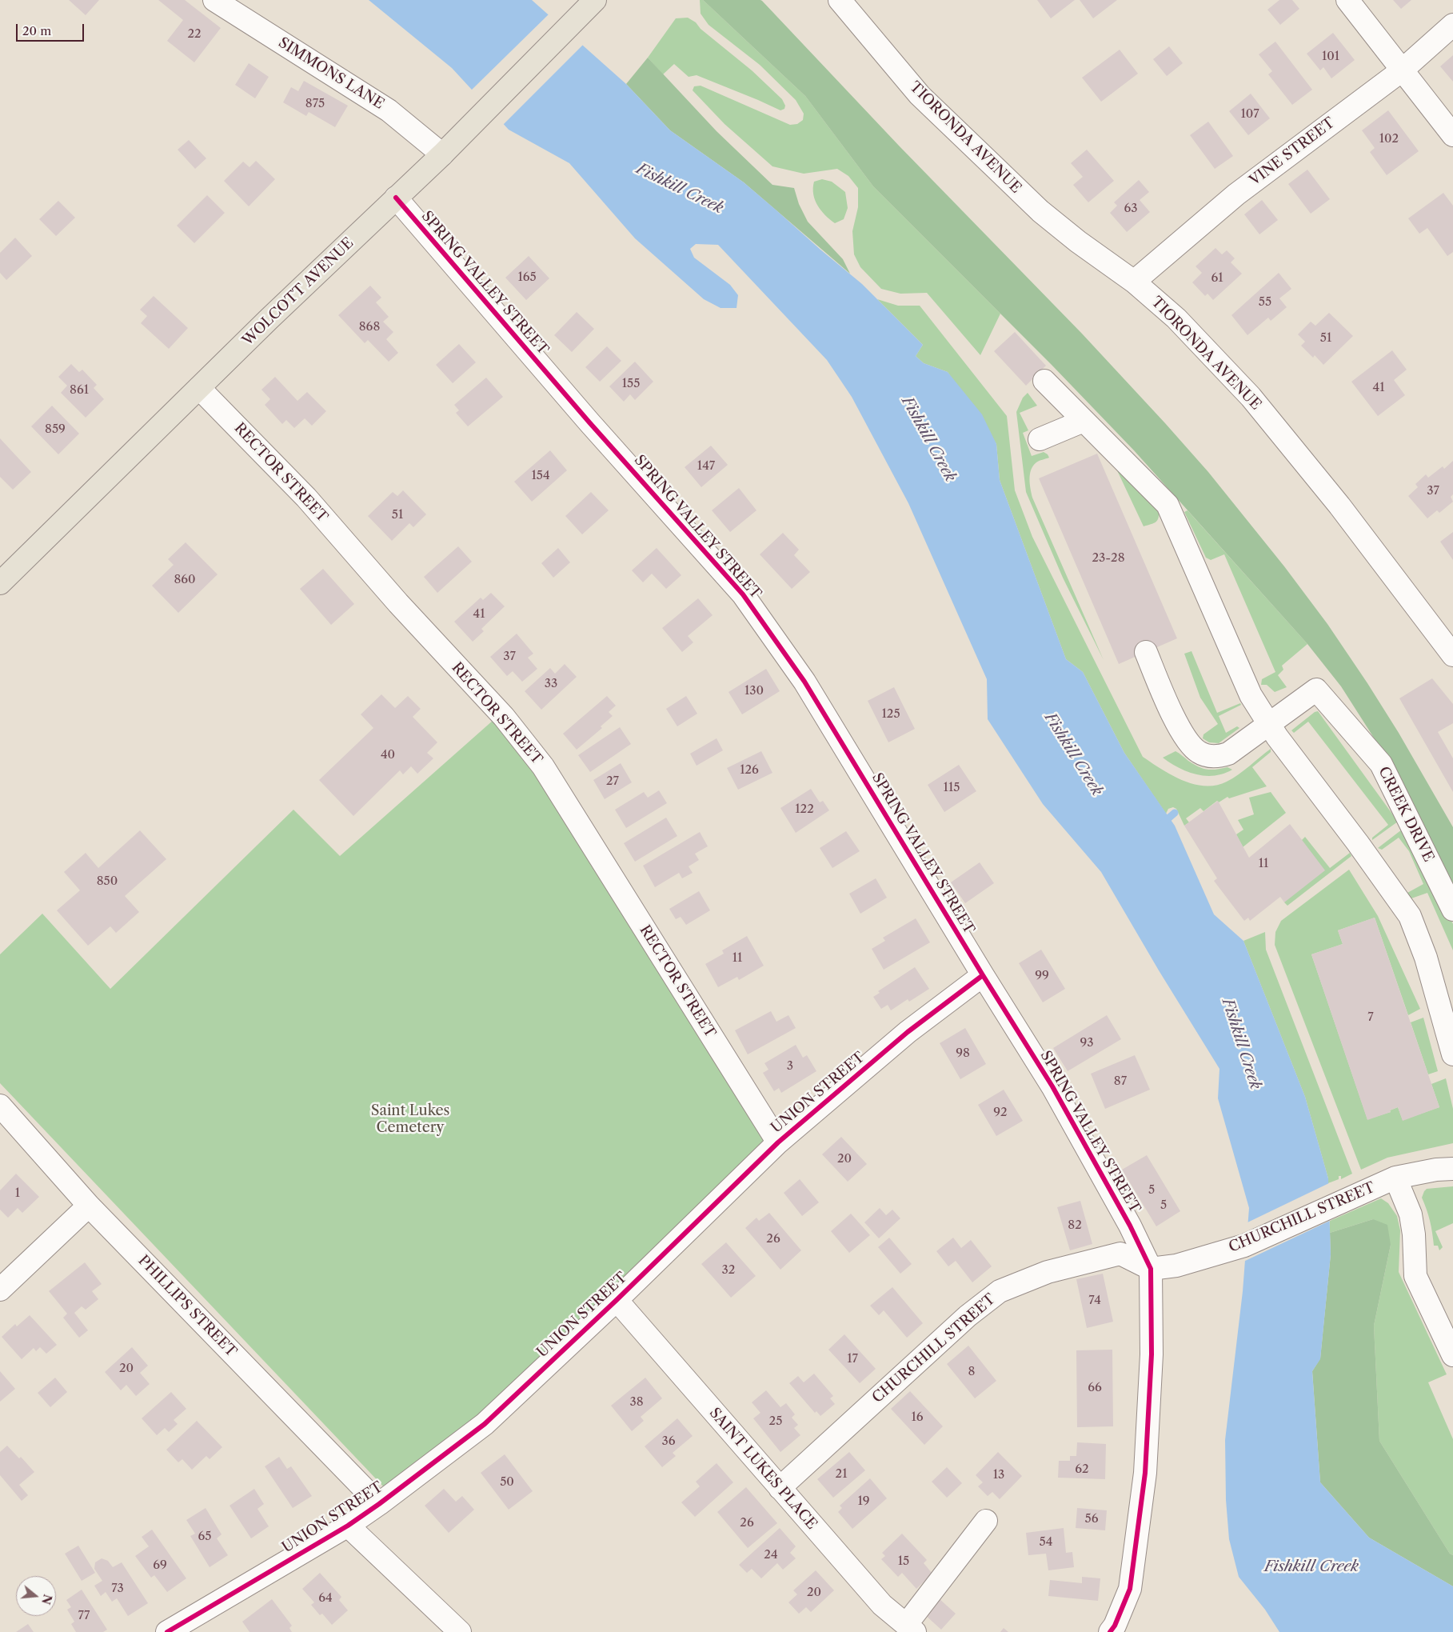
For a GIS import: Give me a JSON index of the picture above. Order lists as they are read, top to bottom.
{
  "streets": {
    "main road": ["WOLCOTT AVENUE"],
    "street": [
      "SIMMONS LANE",
      "TIORONDA AVENUE",
      "VINE STREET",
      "SPRING VALLEY STREET",
      "RECTOR STREET",
      "CREEK DRIVE",
      "UNION STREET",
      "CHURCHILL STREET",
      "PHILLIPS STREET",
      "SAINT LUKES PLACE"
    ]
  },
  "crossings": [
    ["SIMMONS LANE", "WOLCOTT AVENUE"],
    ["TIORONDA AVENUE", "VINE STREET"],
    ["SPRING VALLEY STREET", "WOLCOTT AVENUE"],
    ["SPRING VALLEY STREET", "UNION STREET"],
    ["SPRING VALLEY STREET", "CHURCHILL STREET"],
    ["WOLCOTT AVENUE", "RECTOR STREET"],
    ["RECTOR STREET", "UNION STREET"],
    ["UNION STREET", "PHILLIPS STREET"],
    ["UNION STREET", "SAINT LUKES PLACE"],
    ["CHURCHILL STREET", "SAINT LUKES PLACE"]
  ],
  "water": ["Fishkill Creek"],
  "parks": ["Saint Lukes Cemetery"],
  "house_numbers": [
    "22",
    "101",
    "875",
    "107",
    "102",
    "63",
    "165",
    "61",
    "55",
    "868",
    "51",
    "155",
    "41",
    "861",
    "859",
    "147",
    "154",
    "37",
    "51",
    "23-28",
    "860",
    "41",
    "37",
    "33",
    "130",
    "125",
    "40",
    "126",
    "27",
    "115",
    "122",
    "11",
    "850",
    "11",
    "99",
    "7",
    "93",
    "98",
    "3",
    "87",
    "92",
    "20",
    "5",
    "1",
    "5",
    "82",
    "26",
    "32",
    "74",
    "17",
    "20",
    "8",
    "66",
    "38",
    "16",
    "25",
    "36",
    "62",
    "21",
    "13",
    "50",
    "19",
    "56",
    "26",
    "65",
    "54",
    "24",
    "15",
    "69",
    "73",
    "20",
    "64",
    "77"
  ],
  "scale_bar": "20 m",
  "north": "right"
}
